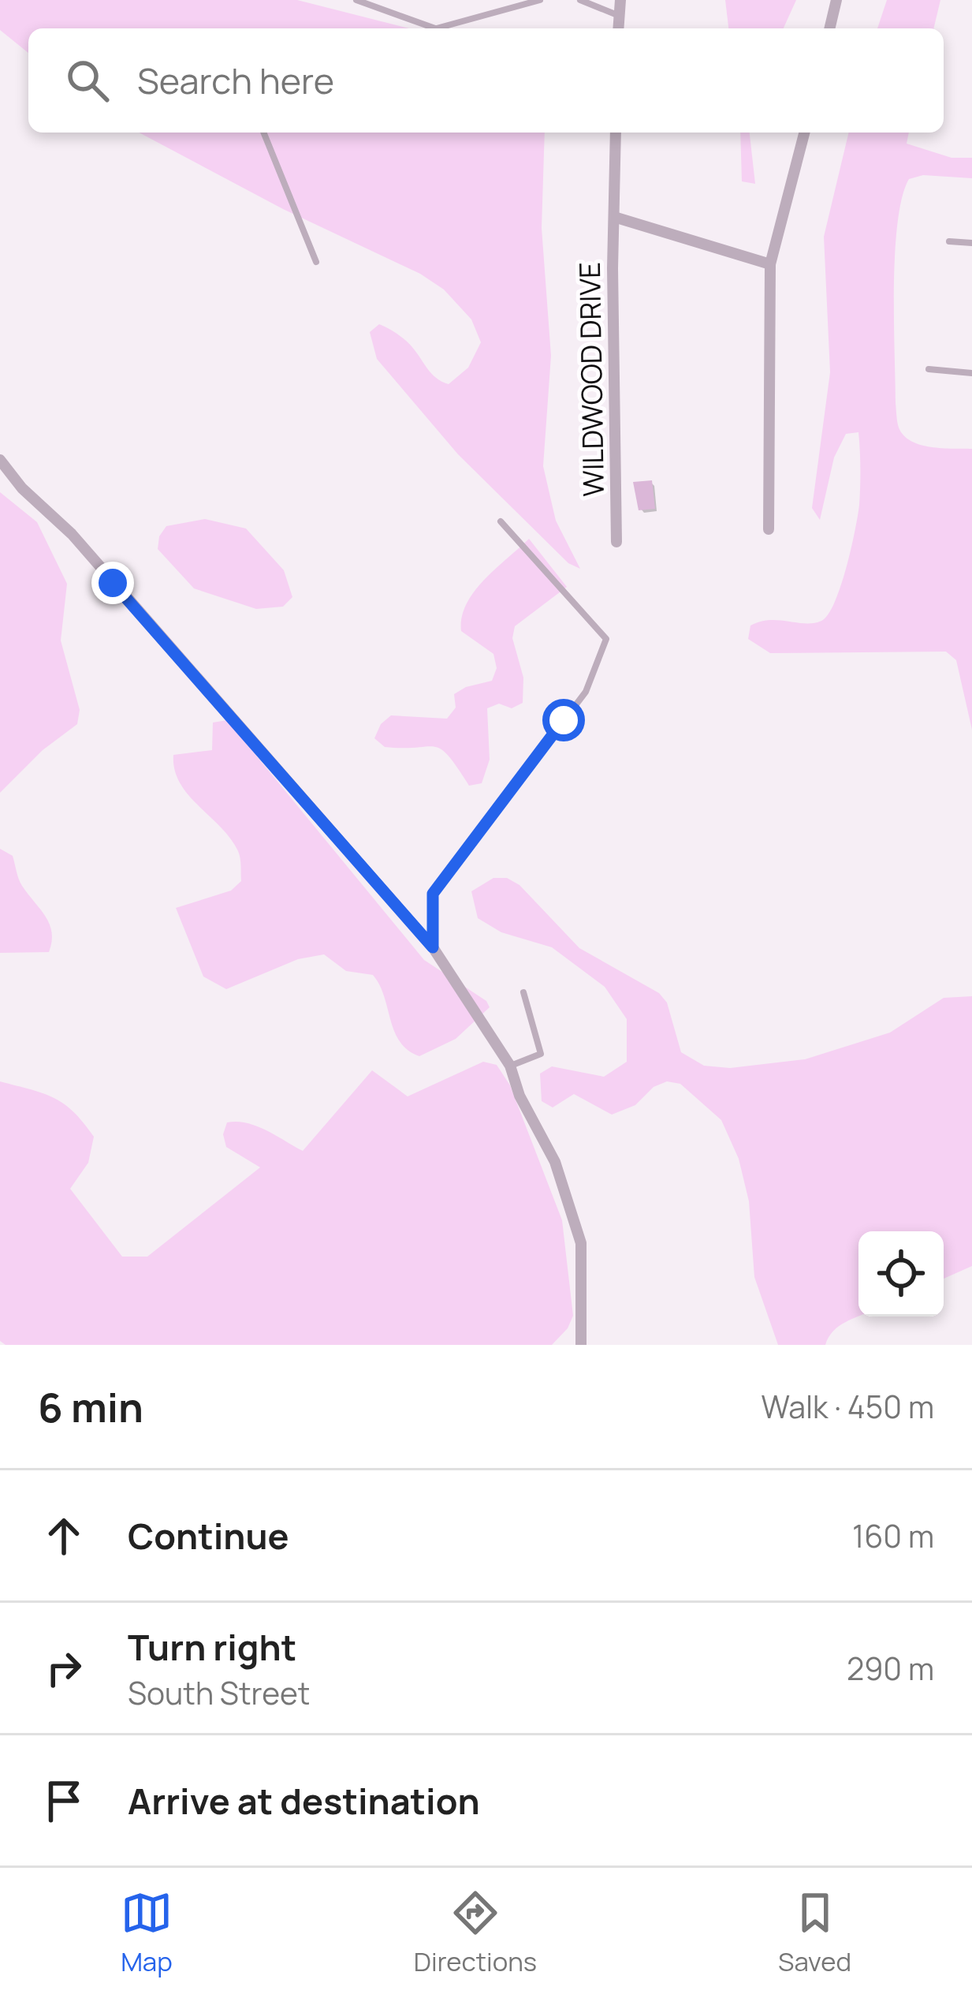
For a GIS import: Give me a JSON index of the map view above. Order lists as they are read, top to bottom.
{
  "streets": {
    "street": ["WILDWOOD DRIVE"]
  },
  "page": {
    "search": "Search here",
    "heading": ["6 min", "Walk · 450 m"],
    "list": [
      ["Continue", "160 m"],
      ["Turn right", "South Street", "290 m"],
      "Arrive at destination"
    ],
    "nav": ["Map", "Directions", "Saved"]
  }
}
